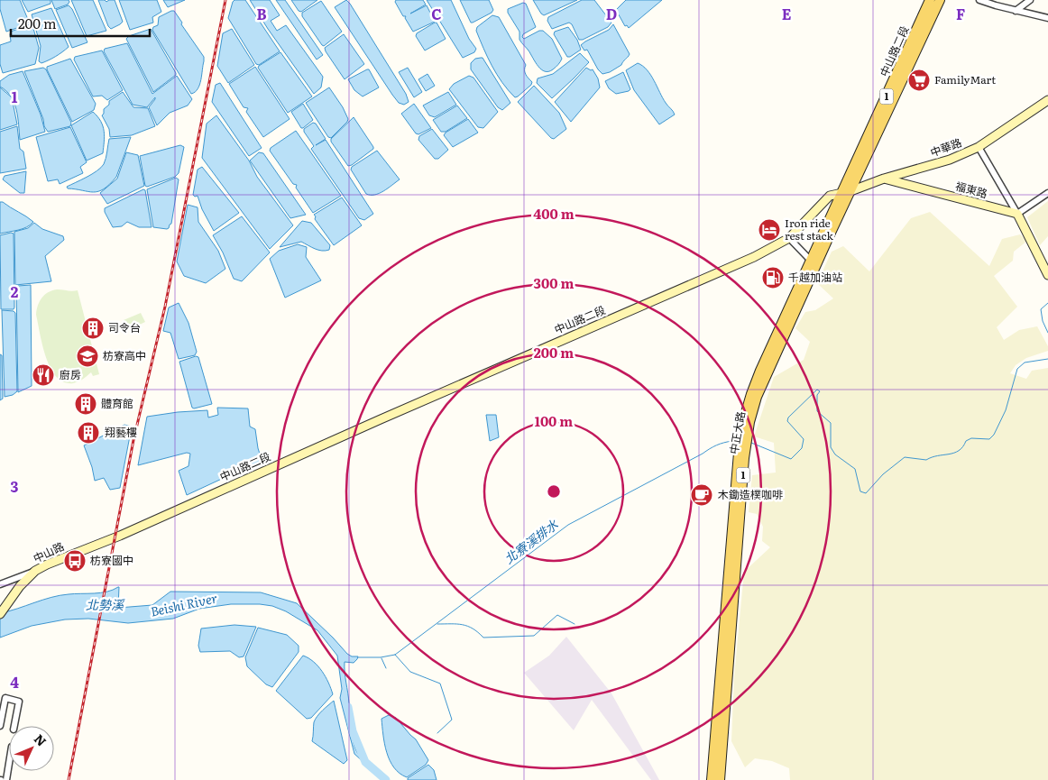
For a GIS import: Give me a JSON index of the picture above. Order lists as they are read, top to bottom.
{
  "streets": {
    "main road": ["中山路二段", "1", "中正大路"],
    "street": ["中華路", "福東路", "中山路"]
  },
  "crossings": [
    ["中山路二段", "中華路"],
    ["中山路二段", "中正大路"],
    ["中山路二段", "中山路"],
    ["中華路", "福東路"],
    ["中華路", "中正大路"]
  ],
  "water": ["北寮溪排水", "北勢溪", "Beishi River"],
  "places": {
    "supermarket": ["FamilyMart"],
    "hotel": ["Iron ride rest stack"],
    "fuel station": ["千越加油站"],
    "building": ["司令台", "體育館", "翔藝樓"],
    "school or university": ["枋寮高中"],
    "restaurant": ["廚房"],
    "cafe": ["木鋤造樸咖啡"],
    "bus stop": ["枋寮國中"]
  },
  "scale_bar": "200 m",
  "north": "top right",
  "grid": {
    "columns": [
      "B",
      "C",
      "D",
      "E",
      "F"
    ],
    "rows": [
      "1",
      "2",
      "3",
      "4"
    ]
  },
  "rings": [
    "400 m",
    "300 m",
    "200 m",
    "100 m"
  ]
}
